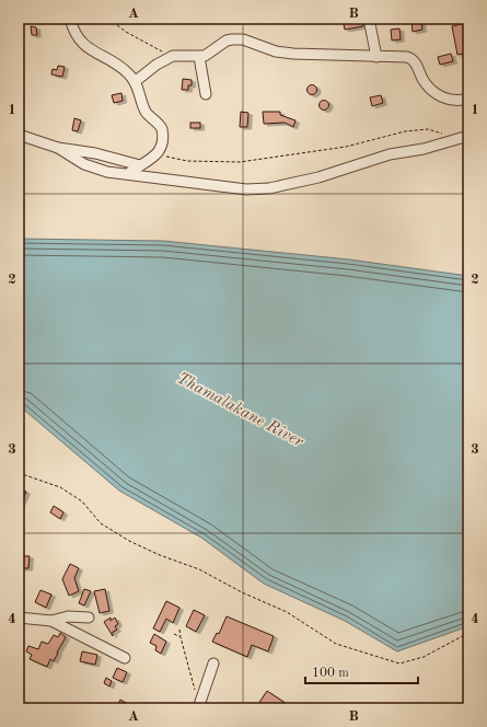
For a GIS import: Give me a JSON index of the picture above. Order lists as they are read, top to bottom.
{
  "water": ["Thamalakane River"],
  "scale_bar": "100 m",
  "grid": {
    "columns": ["A", "B"],
    "rows": [
      "1",
      "2",
      "3",
      "4"
    ]
  }
}
